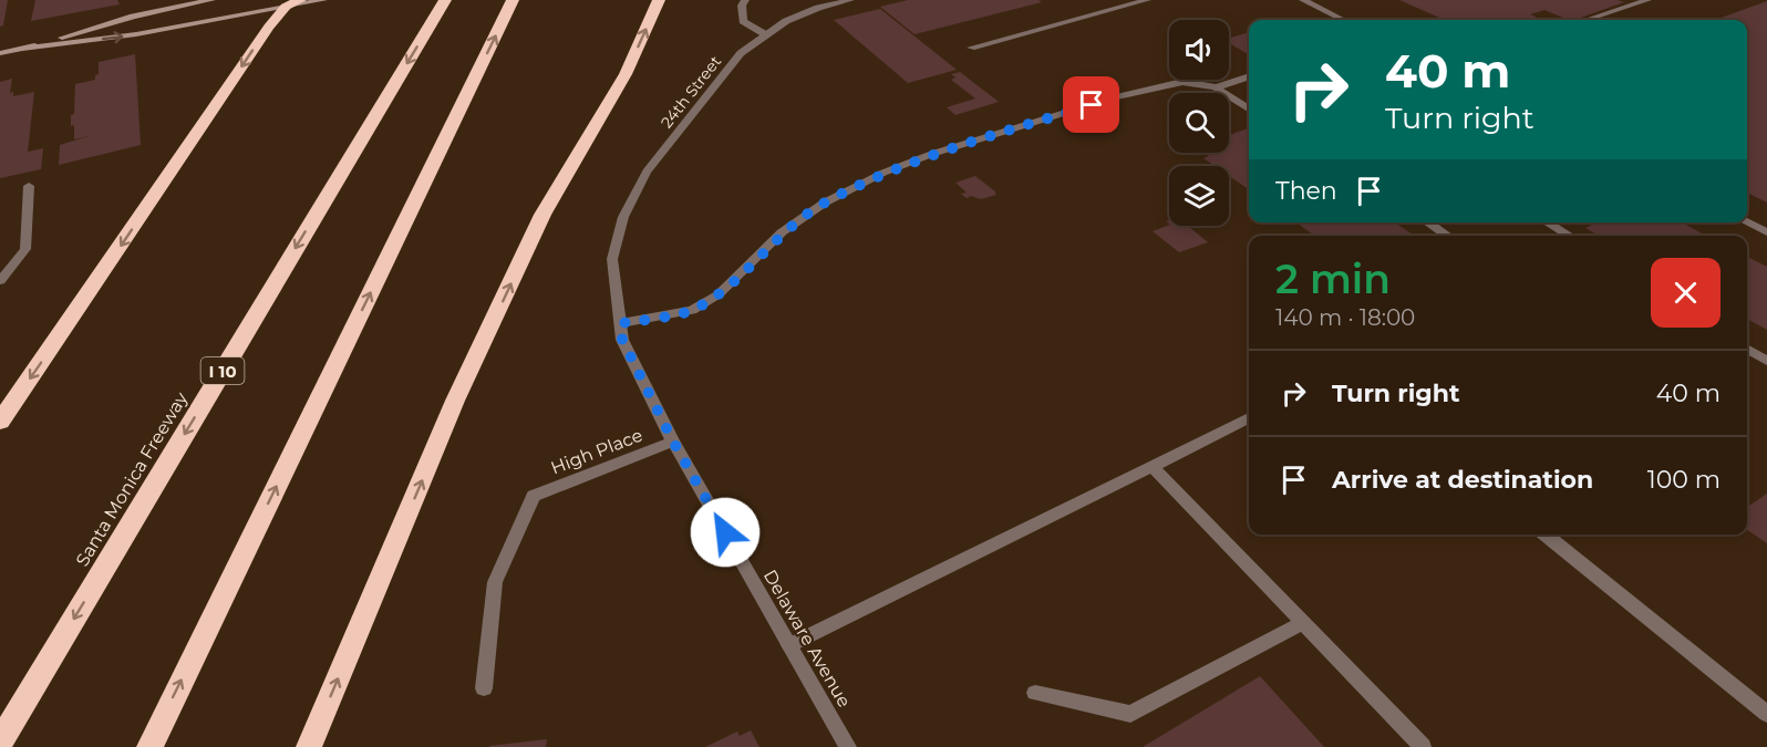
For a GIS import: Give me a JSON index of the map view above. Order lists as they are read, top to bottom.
{
  "streets": {
    "highway": ["I 10", "Santa Monica Freeway"],
    "street": ["24th Street", "High Place", "Delaware Avenue"]
  },
  "crossings": [
    ["24th Street", "Delaware Avenue"],
    ["High Place", "Delaware Avenue"]
  ],
  "page": {
    "turn": ["40 m", "Turn right"],
    "then": "Then",
    "heading": ["2 min", "140 m · 18:00"],
    "list": [
      {
        "name": "Turn right",
        "value": "40 m"
      },
      {
        "name": "Arrive at destination",
        "value": "100 m"
      }
    ]
  }
}
